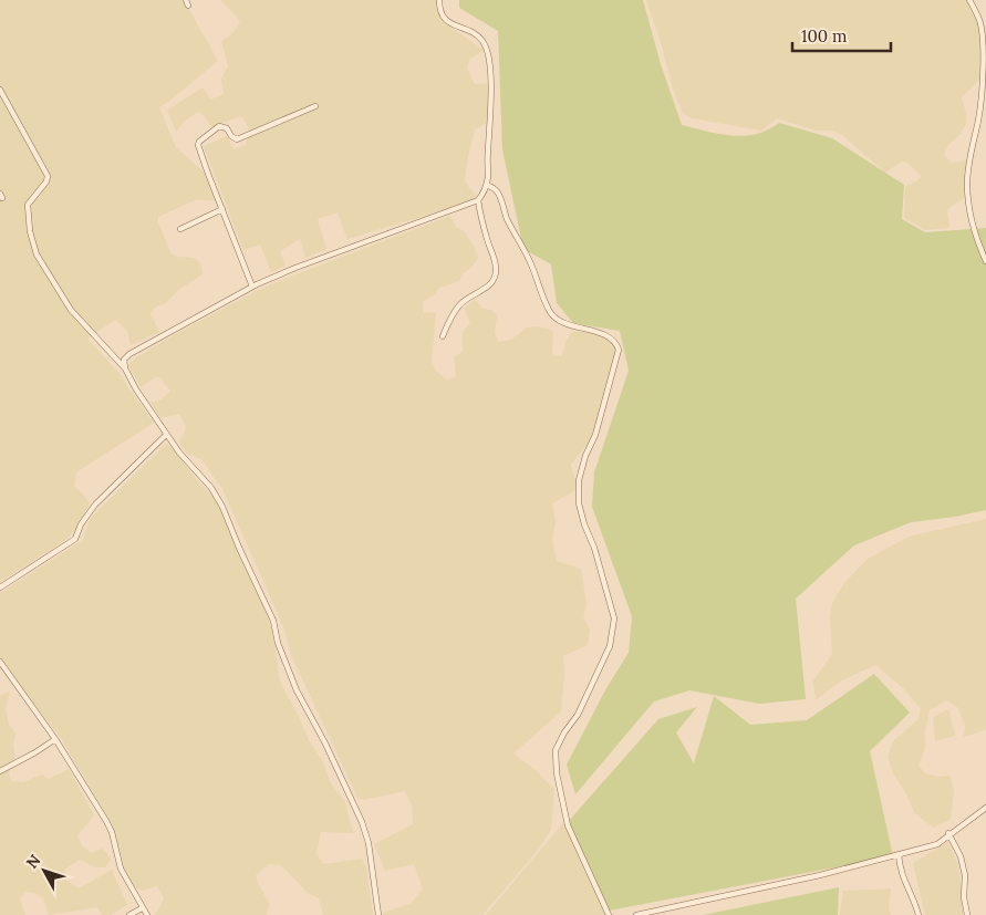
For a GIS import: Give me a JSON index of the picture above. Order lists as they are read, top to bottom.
{
  "scale_bar": "100 m",
  "north": "top left"
}
